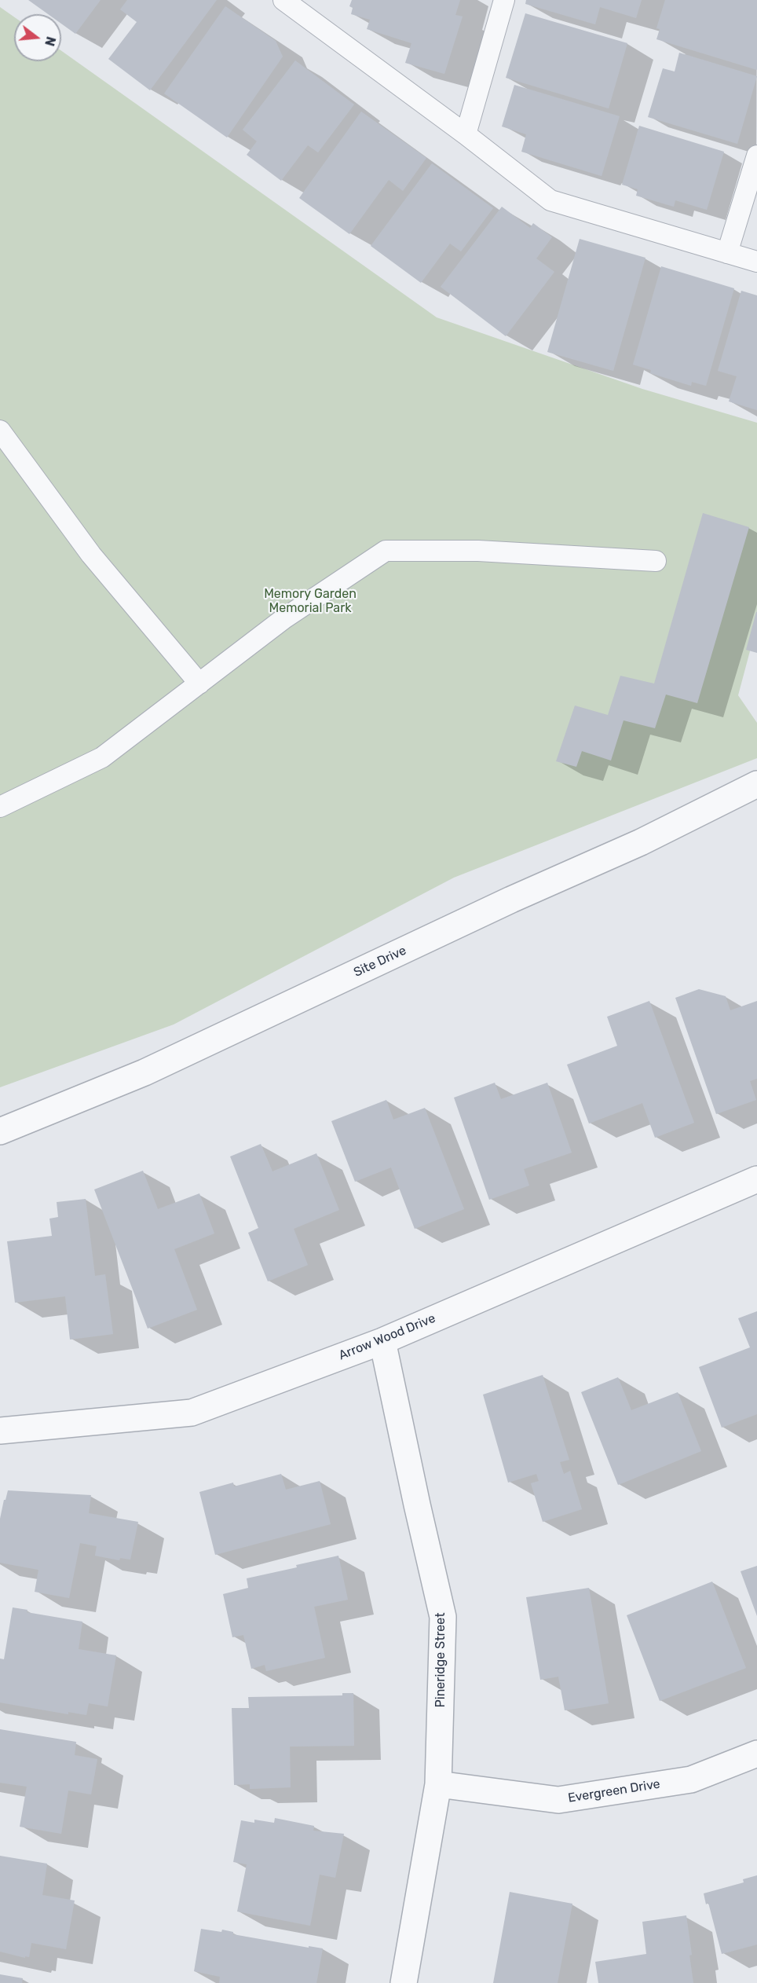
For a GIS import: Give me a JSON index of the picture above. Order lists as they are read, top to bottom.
{
  "streets": {
    "street": [
      "Site Drive",
      "Arrow Wood Drive",
      "Pineridge Street",
      "Evergreen Drive"
    ]
  },
  "crossings": [
    ["Arrow Wood Drive", "Pineridge Street"],
    ["Pineridge Street", "Evergreen Drive"]
  ],
  "parks": ["Memory Garden Memorial Park"],
  "north": "right"
}
